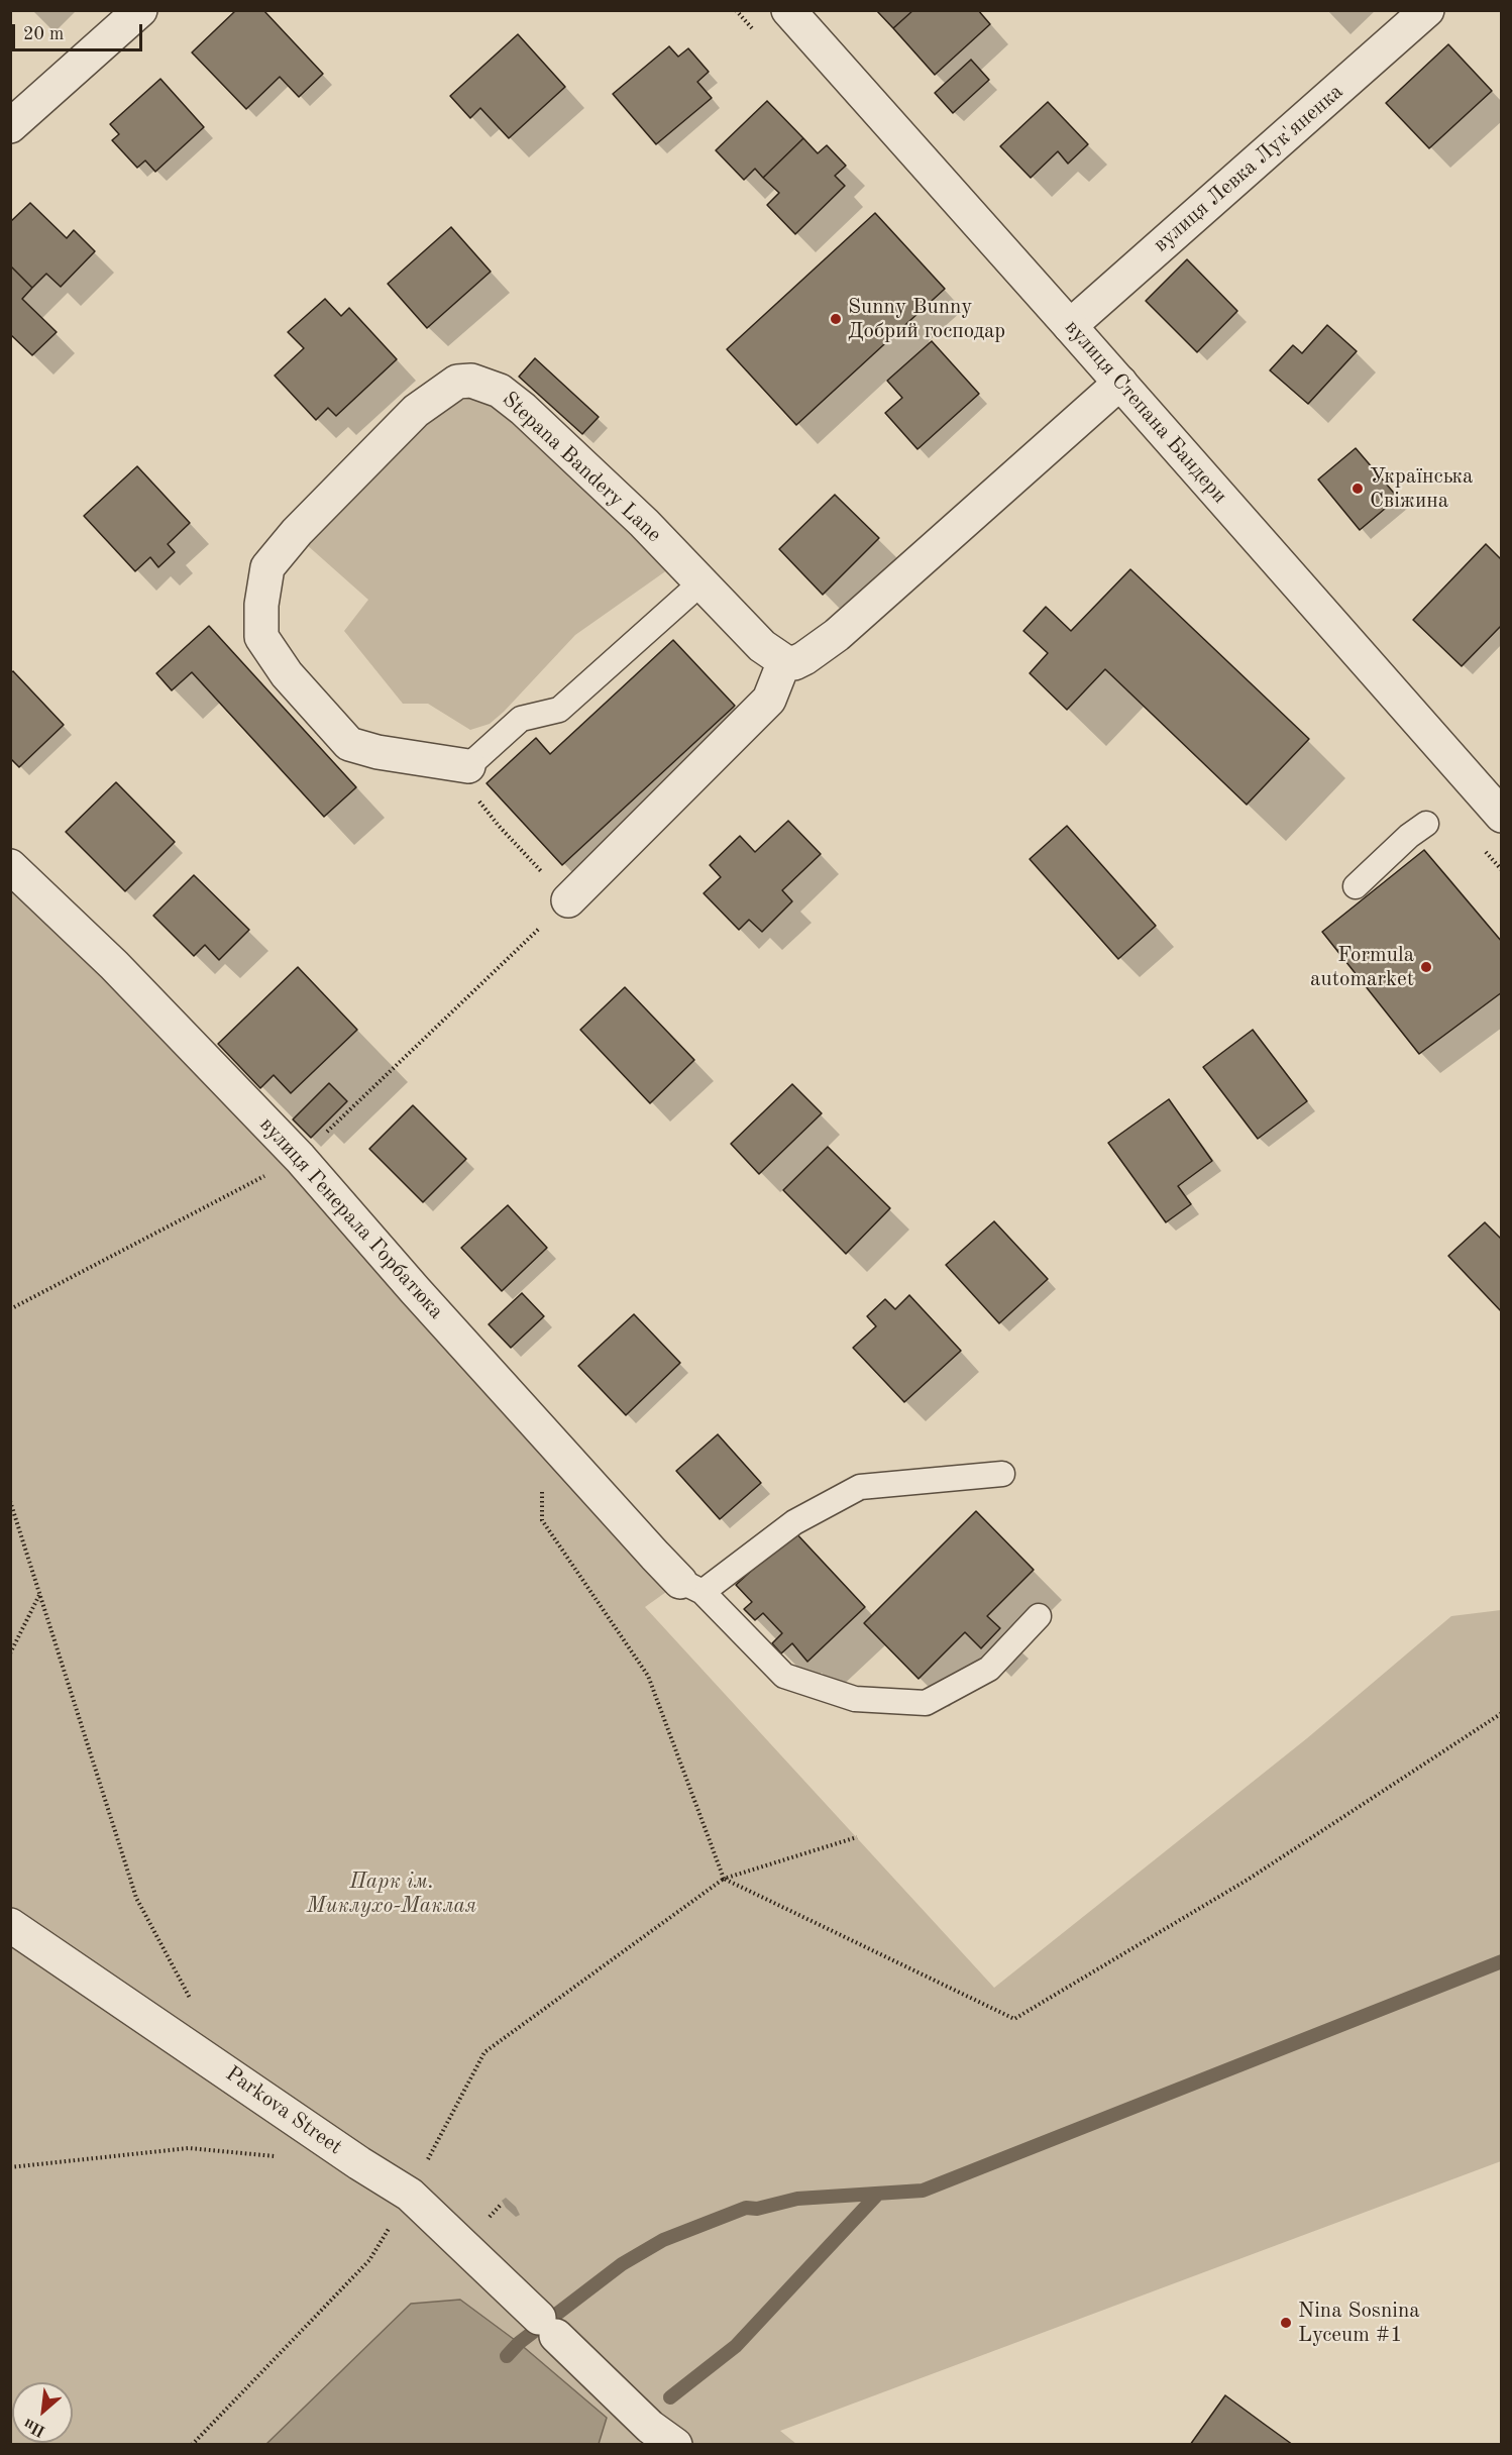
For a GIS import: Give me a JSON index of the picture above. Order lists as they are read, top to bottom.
{
  "streets": {
    "street": [
      "вулиця Левка Лук'яненка",
      "вулиця Степана Бандери",
      "Stepana Bandery Lane",
      "вулиця Генерала Горбатюка",
      "Parkova Street"
    ]
  },
  "crossings": [
    ["вулиця Левка Лук'яненка", "вулиця Степана Бандери"]
  ],
  "parks": ["Парк ім. Миклухо-Маклая"],
  "places": [
    "Sunny Bunny Добрий господар",
    "Українська Свіжина",
    "Formula automarket",
    "Nina Sosnina Lyceum #1"
  ],
  "scale_bar": "20 m",
  "north": "bottom left"
}
